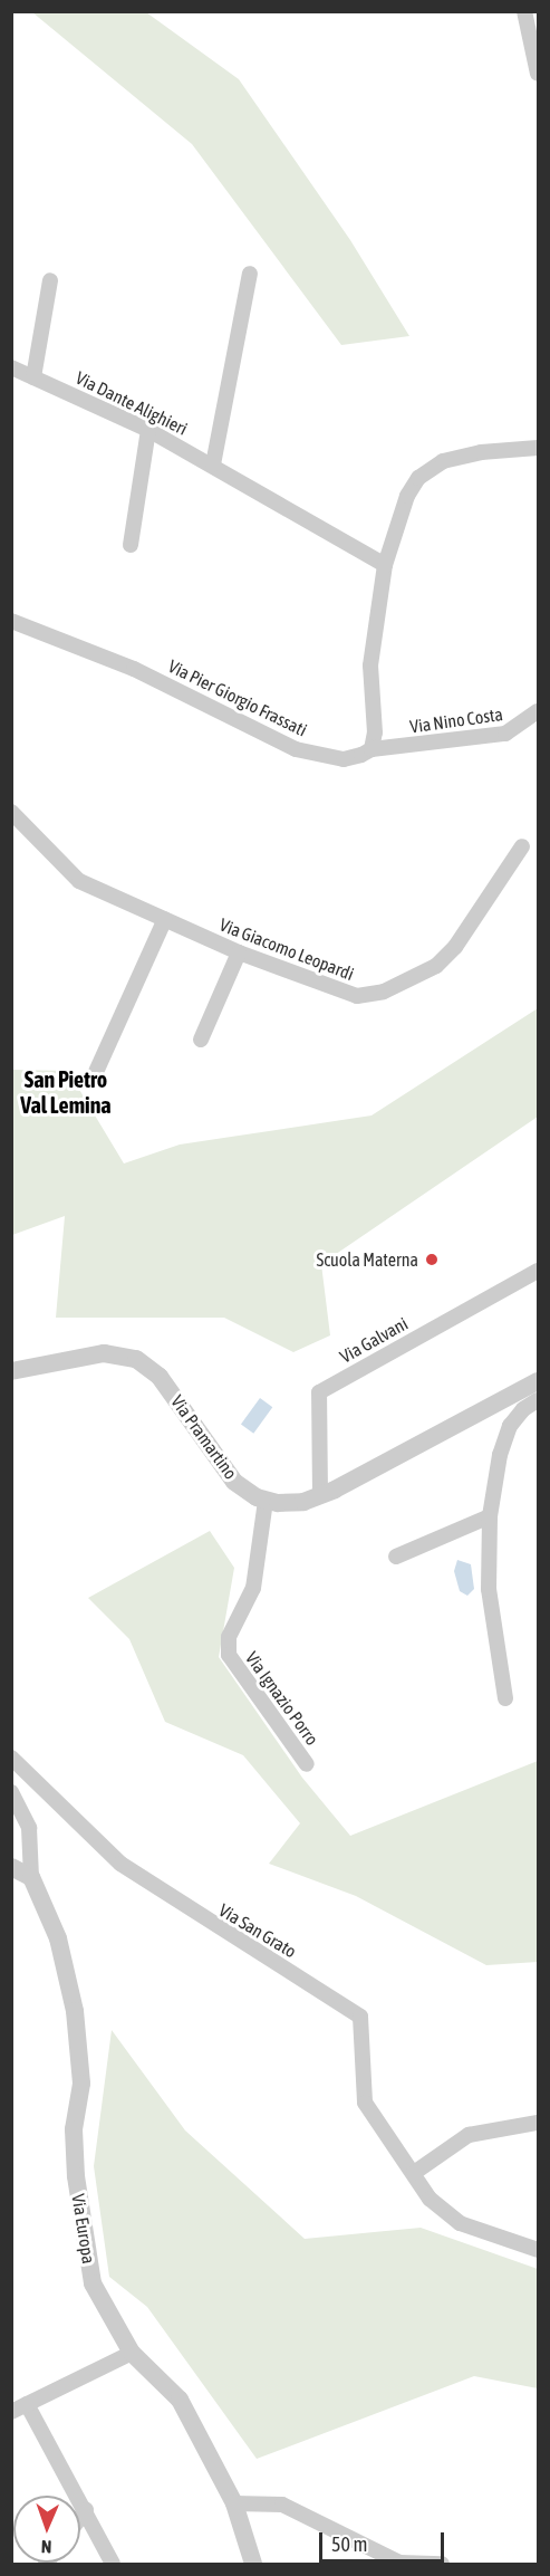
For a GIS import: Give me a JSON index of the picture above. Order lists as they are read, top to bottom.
{
  "streets": {
    "street": [
      "Via Dante Alighieri",
      "Via Pier Giorgio Frassati",
      "Via Nino Costa",
      "Via Giacomo Leopardi",
      "Via Galvani",
      "Via Pramartino",
      "Via Ignazio Porro",
      "Via San Grato",
      "Via Europa"
    ]
  },
  "crossings": [
    ["Via Pier Giorgio Frassati", "Via Nino Costa"],
    ["Via Pramartino", "Via Ignazio Porro"]
  ],
  "districts": ["San Pietro Val Lemina"],
  "places": ["Scuola Materna"],
  "scale_bar": "50 m",
  "north": "bottom"
}
